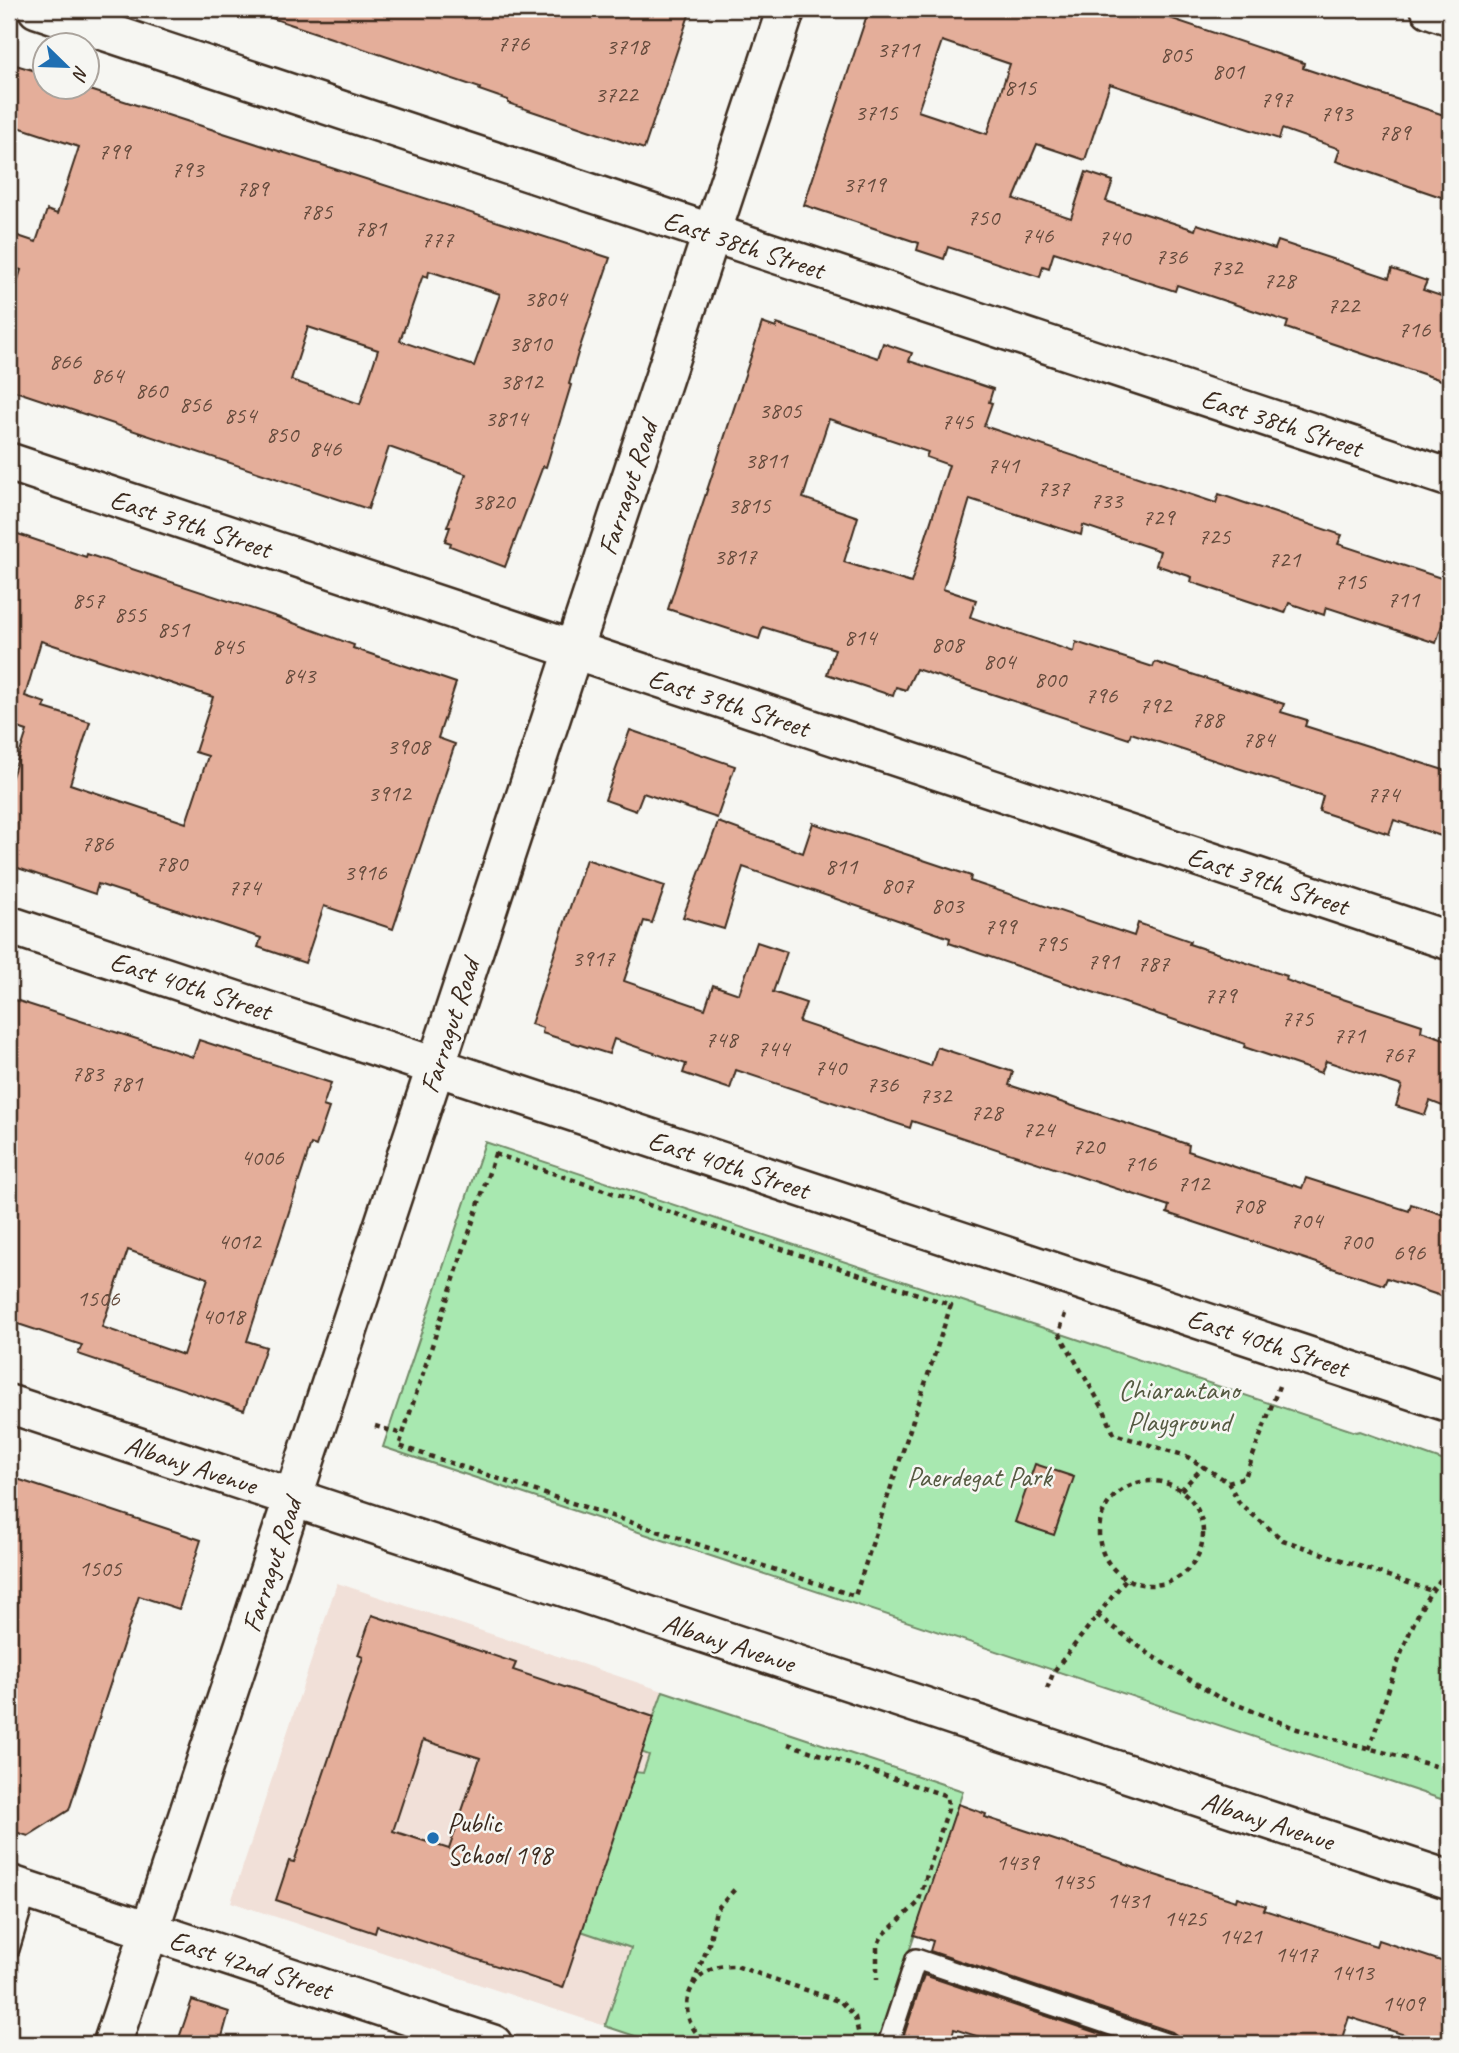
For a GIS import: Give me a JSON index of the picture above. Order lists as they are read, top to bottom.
{
  "streets": {
    "street": [
      "East 38th Street",
      "Farragut Road",
      "East 39th Street",
      "East 40th Street",
      "Albany Avenue",
      "East 42nd Street"
    ]
  },
  "crossings": [
    ["East 38th Street", "Farragut Road"],
    ["Farragut Road", "East 39th Street"],
    ["Farragut Road", "East 40th Street"],
    ["Farragut Road", "Albany Avenue"],
    ["Farragut Road", "East 42nd Street"]
  ],
  "parks": ["Chiarantano Playground", "Paerdegat Park"],
  "places": ["Public School 198"],
  "house_numbers": [
    "776",
    "3718",
    "3711",
    "805",
    "801",
    "815",
    "3722",
    "797",
    "3715",
    "793",
    "789",
    "799",
    "793",
    "3719",
    "789",
    "785",
    "750",
    "781",
    "746",
    "740",
    "777",
    "736",
    "732",
    "728",
    "3804",
    "722",
    "716",
    "3810",
    "866",
    "864",
    "3812",
    "860",
    "856",
    "3805",
    "854",
    "3814",
    "745",
    "850",
    "846",
    "3811",
    "741",
    "737",
    "733",
    "3820",
    "3815",
    "729",
    "725",
    "3817",
    "721",
    "715",
    "711",
    "857",
    "855",
    "851",
    "814",
    "808",
    "845",
    "804",
    "843",
    "800",
    "796",
    "792",
    "788",
    "784",
    "3908",
    "3912",
    "774",
    "786",
    "780",
    "811",
    "3916",
    "807",
    "774",
    "803",
    "799",
    "795",
    "3917",
    "791",
    "787",
    "779",
    "775",
    "771",
    "748",
    "744",
    "767",
    "740",
    "783",
    "781",
    "736",
    "732",
    "728",
    "724",
    "720",
    "4006",
    "716",
    "712",
    "708",
    "704",
    "4012",
    "700",
    "696",
    "1506",
    "4018",
    "1505",
    "1439",
    "1435",
    "1431",
    "1425",
    "1421",
    "1417",
    "1413",
    "1409"
  ],
  "north": "bottom right"
}
